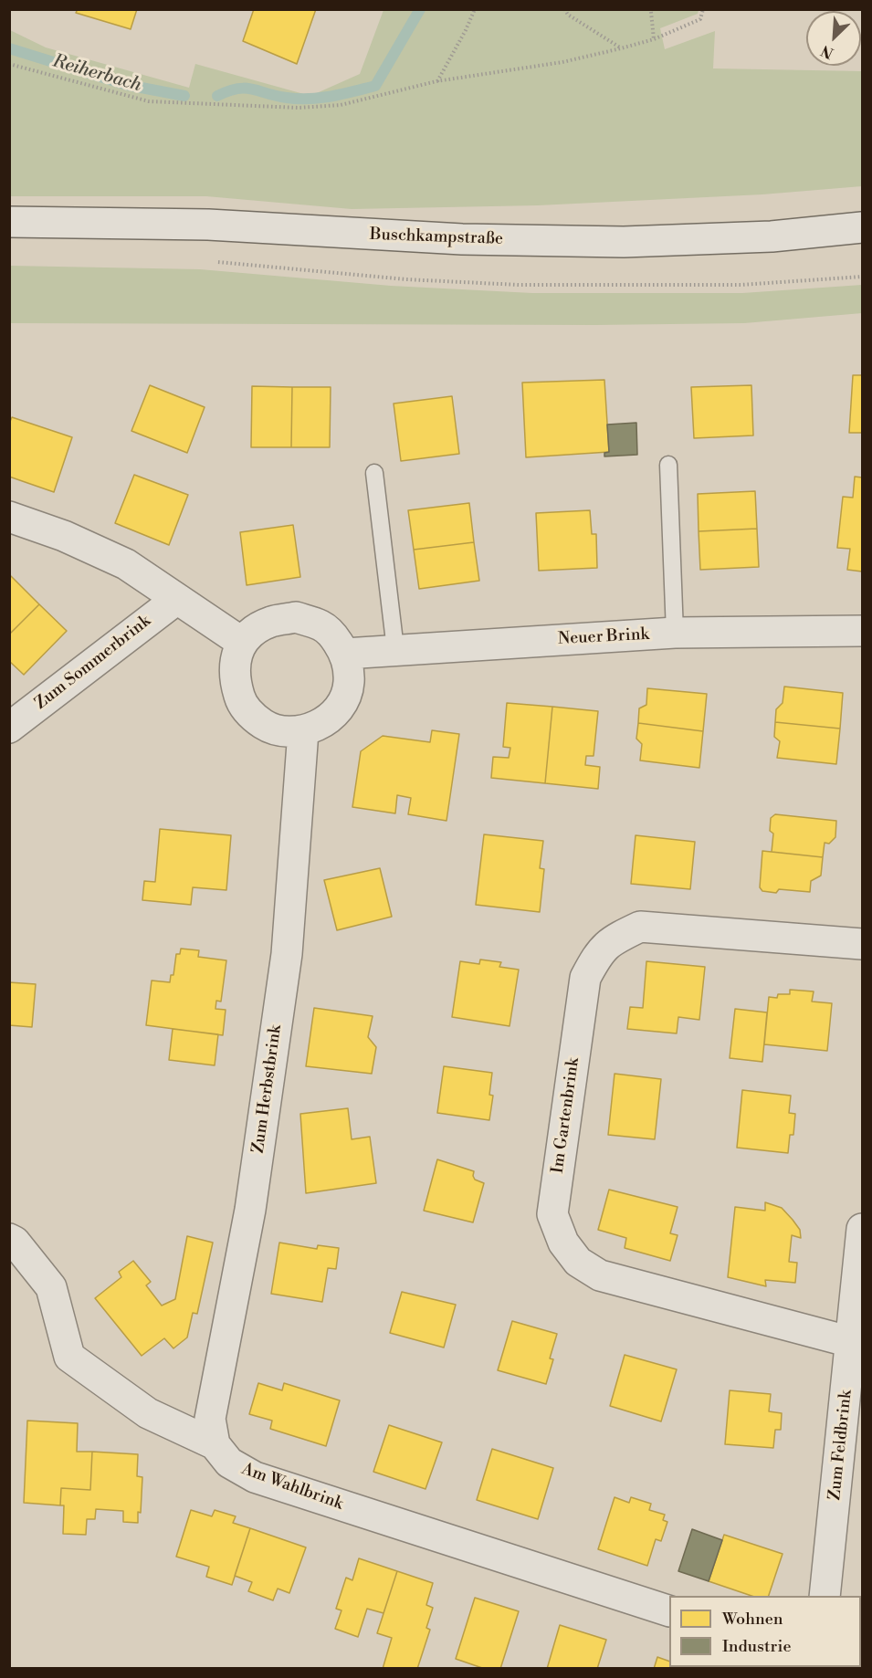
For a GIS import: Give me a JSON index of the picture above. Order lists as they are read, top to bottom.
{
  "streets": {
    "street": [
      "Buschkampstraße",
      "Neuer Brink",
      "Zum Sommerbrink",
      "Zum Herbstbrink",
      "Im Gartenbrink",
      "Zum Feldbrink",
      "Am Wahlbrink"
    ]
  },
  "crossings": [
    ["Neuer Brink", "Zum Herbstbrink"],
    ["Zum Herbstbrink", "Am Wahlbrink"],
    ["Im Gartenbrink", "Zum Feldbrink"]
  ],
  "water": ["Reiherbach"],
  "legend": ["Wohnen", "Industrie"],
  "north": "bottom left"
}
